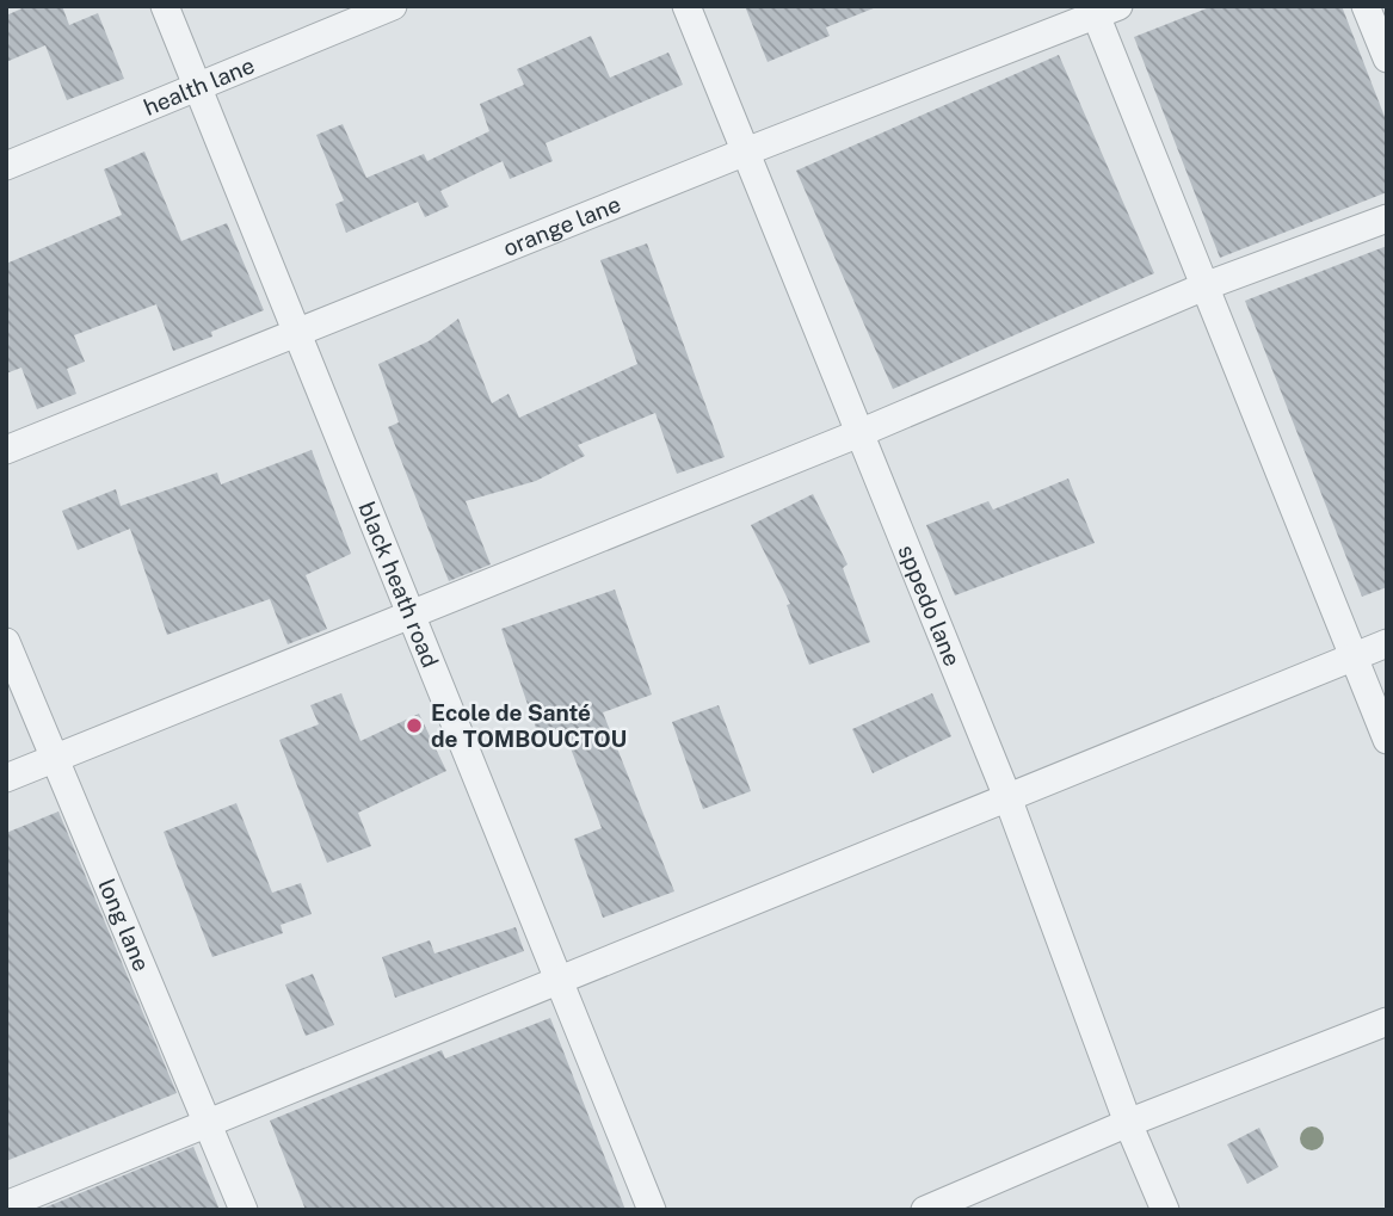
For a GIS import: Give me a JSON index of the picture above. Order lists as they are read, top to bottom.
{
  "streets": {
    "street": [
      "health lane",
      "orange lane",
      "black heath road",
      "sppedo lane",
      "long lane"
    ]
  },
  "crossings": [
    ["health lane", "black heath road"],
    ["orange lane", "black heath road"],
    ["orange lane", "sppedo lane"]
  ],
  "places": ["Ecole de Santé de TOMBOUCTOU"]
}
